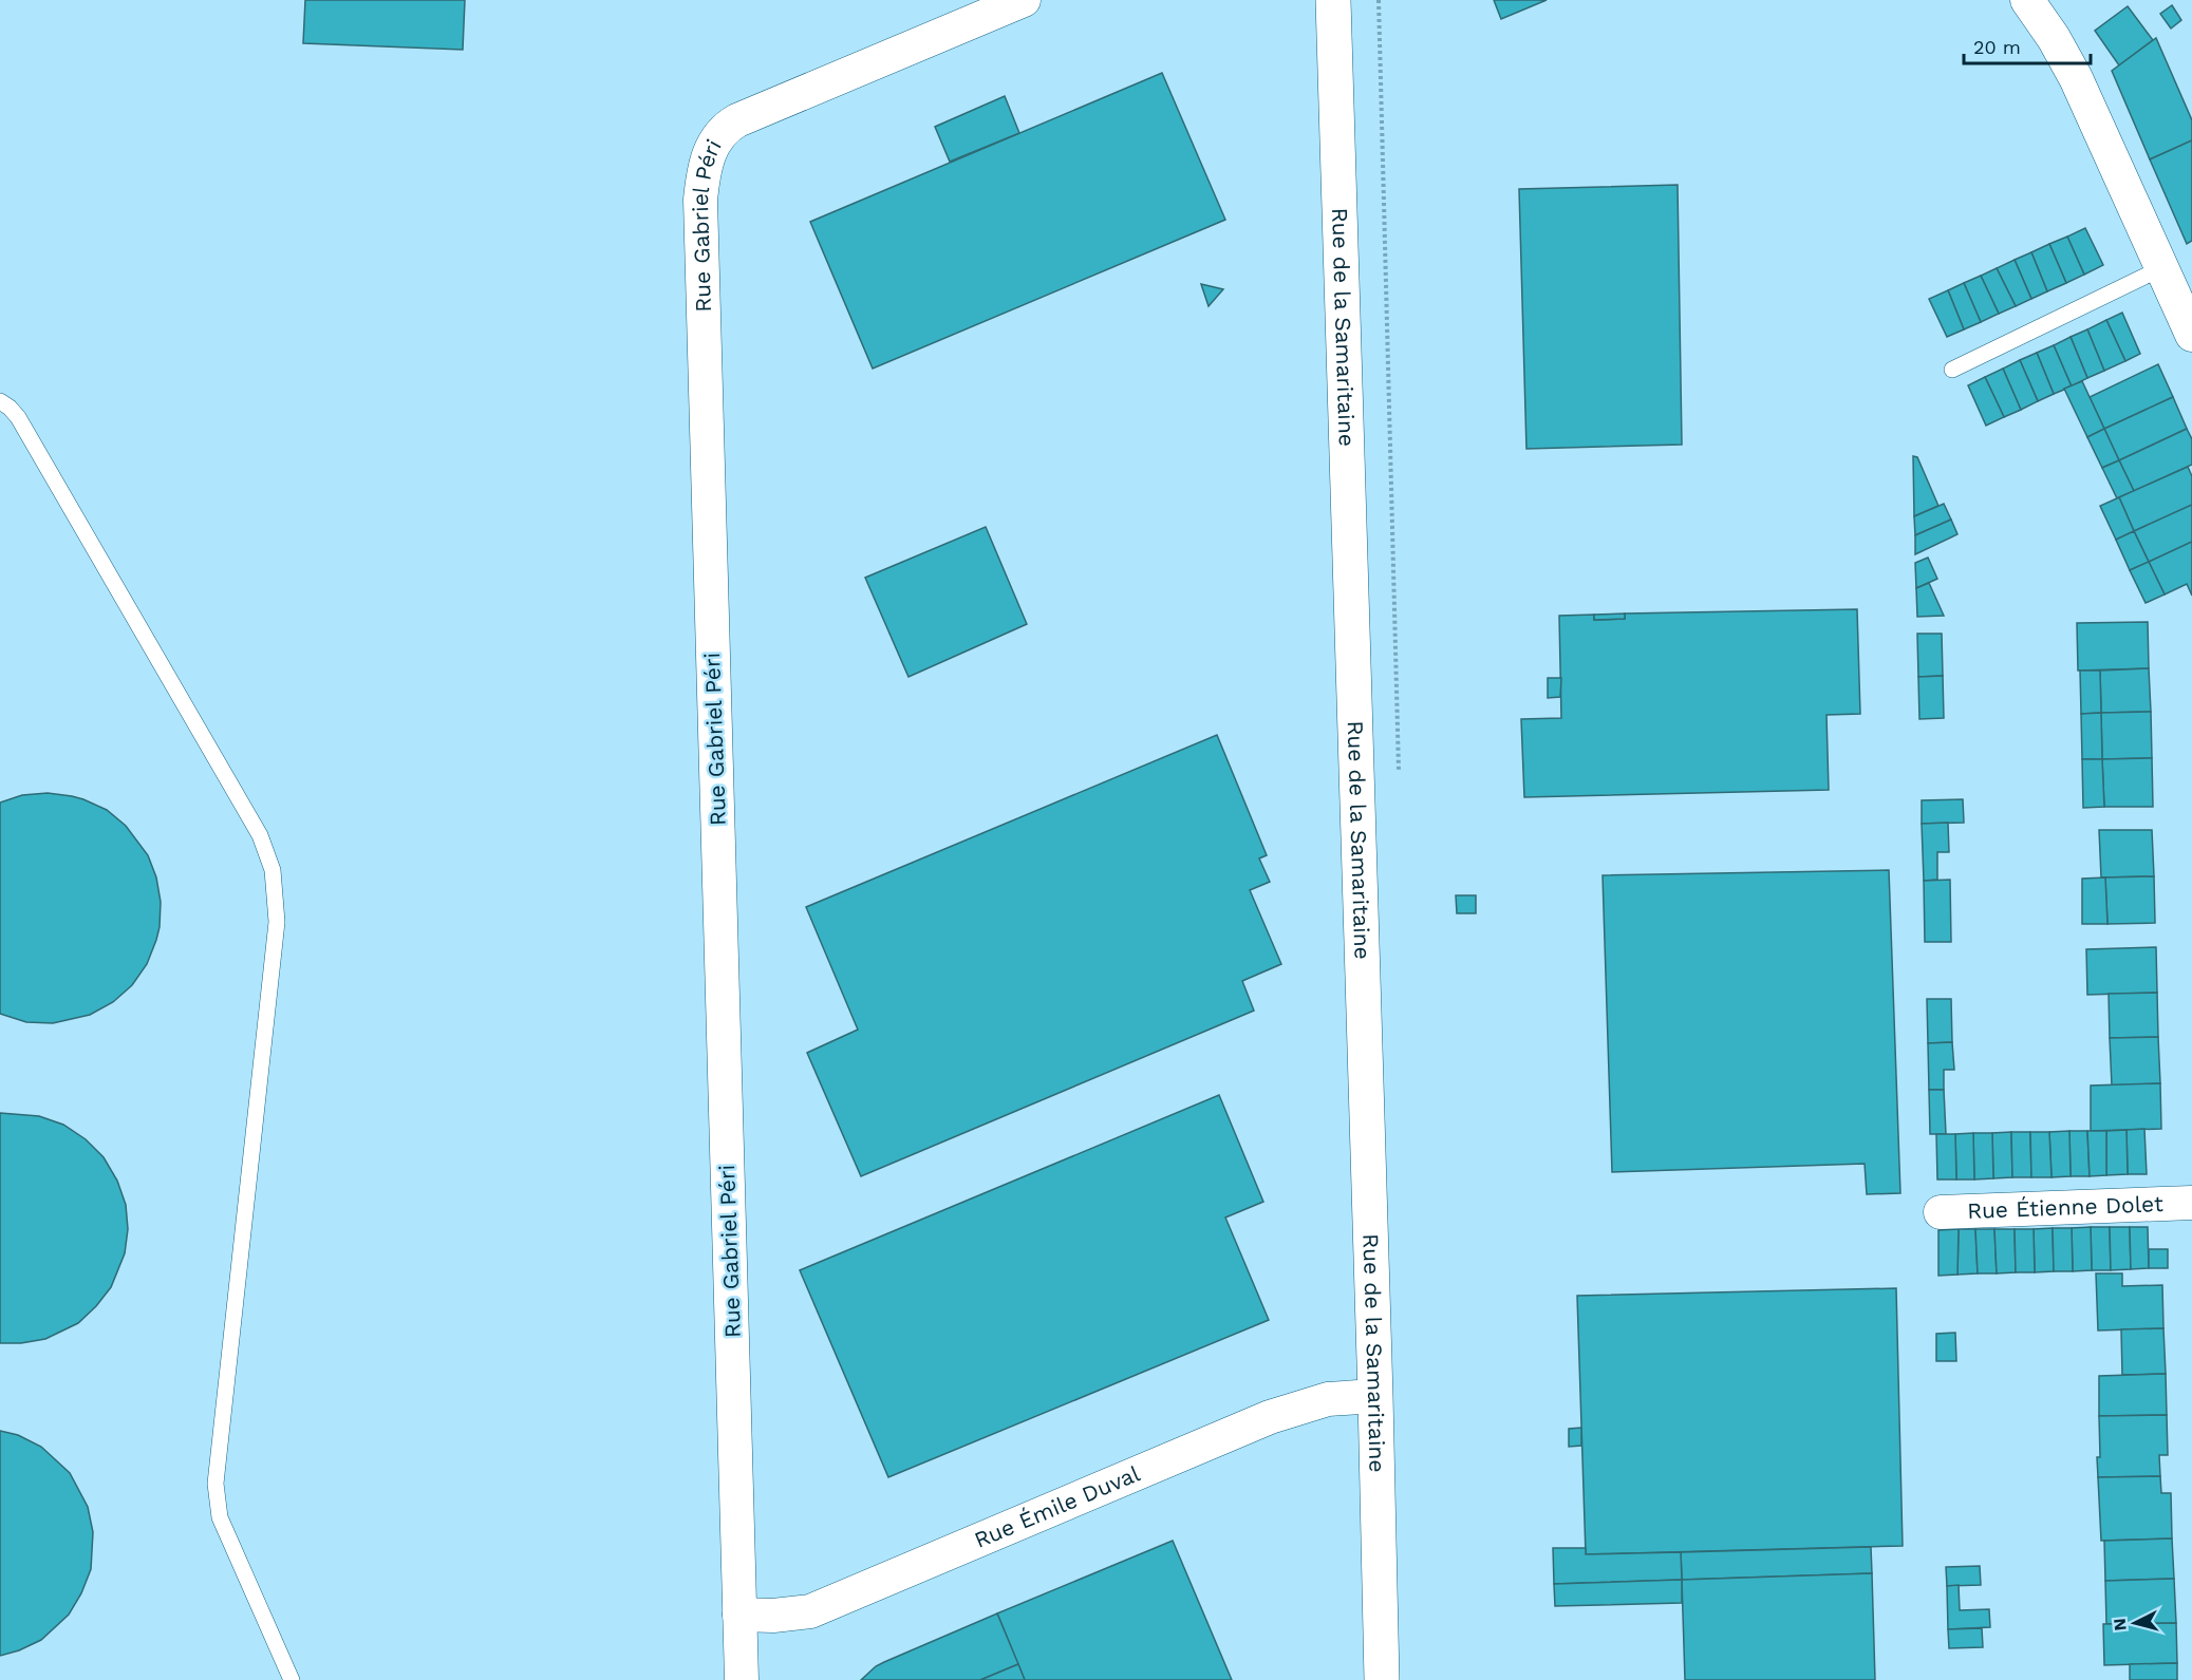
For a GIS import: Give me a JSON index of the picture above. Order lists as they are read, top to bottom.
{
  "streets": {
    "street": [
      "Rue Gabriel Péri",
      "Rue de la Samaritaine",
      "Rue Étienne Dolet",
      "Rue Émile Duval"
    ]
  },
  "crossings": [
    ["Rue Gabriel Péri", "Rue Émile Duval"],
    ["Rue de la Samaritaine", "Rue Émile Duval"]
  ],
  "scale_bar": "20 m",
  "north": "left"
}
